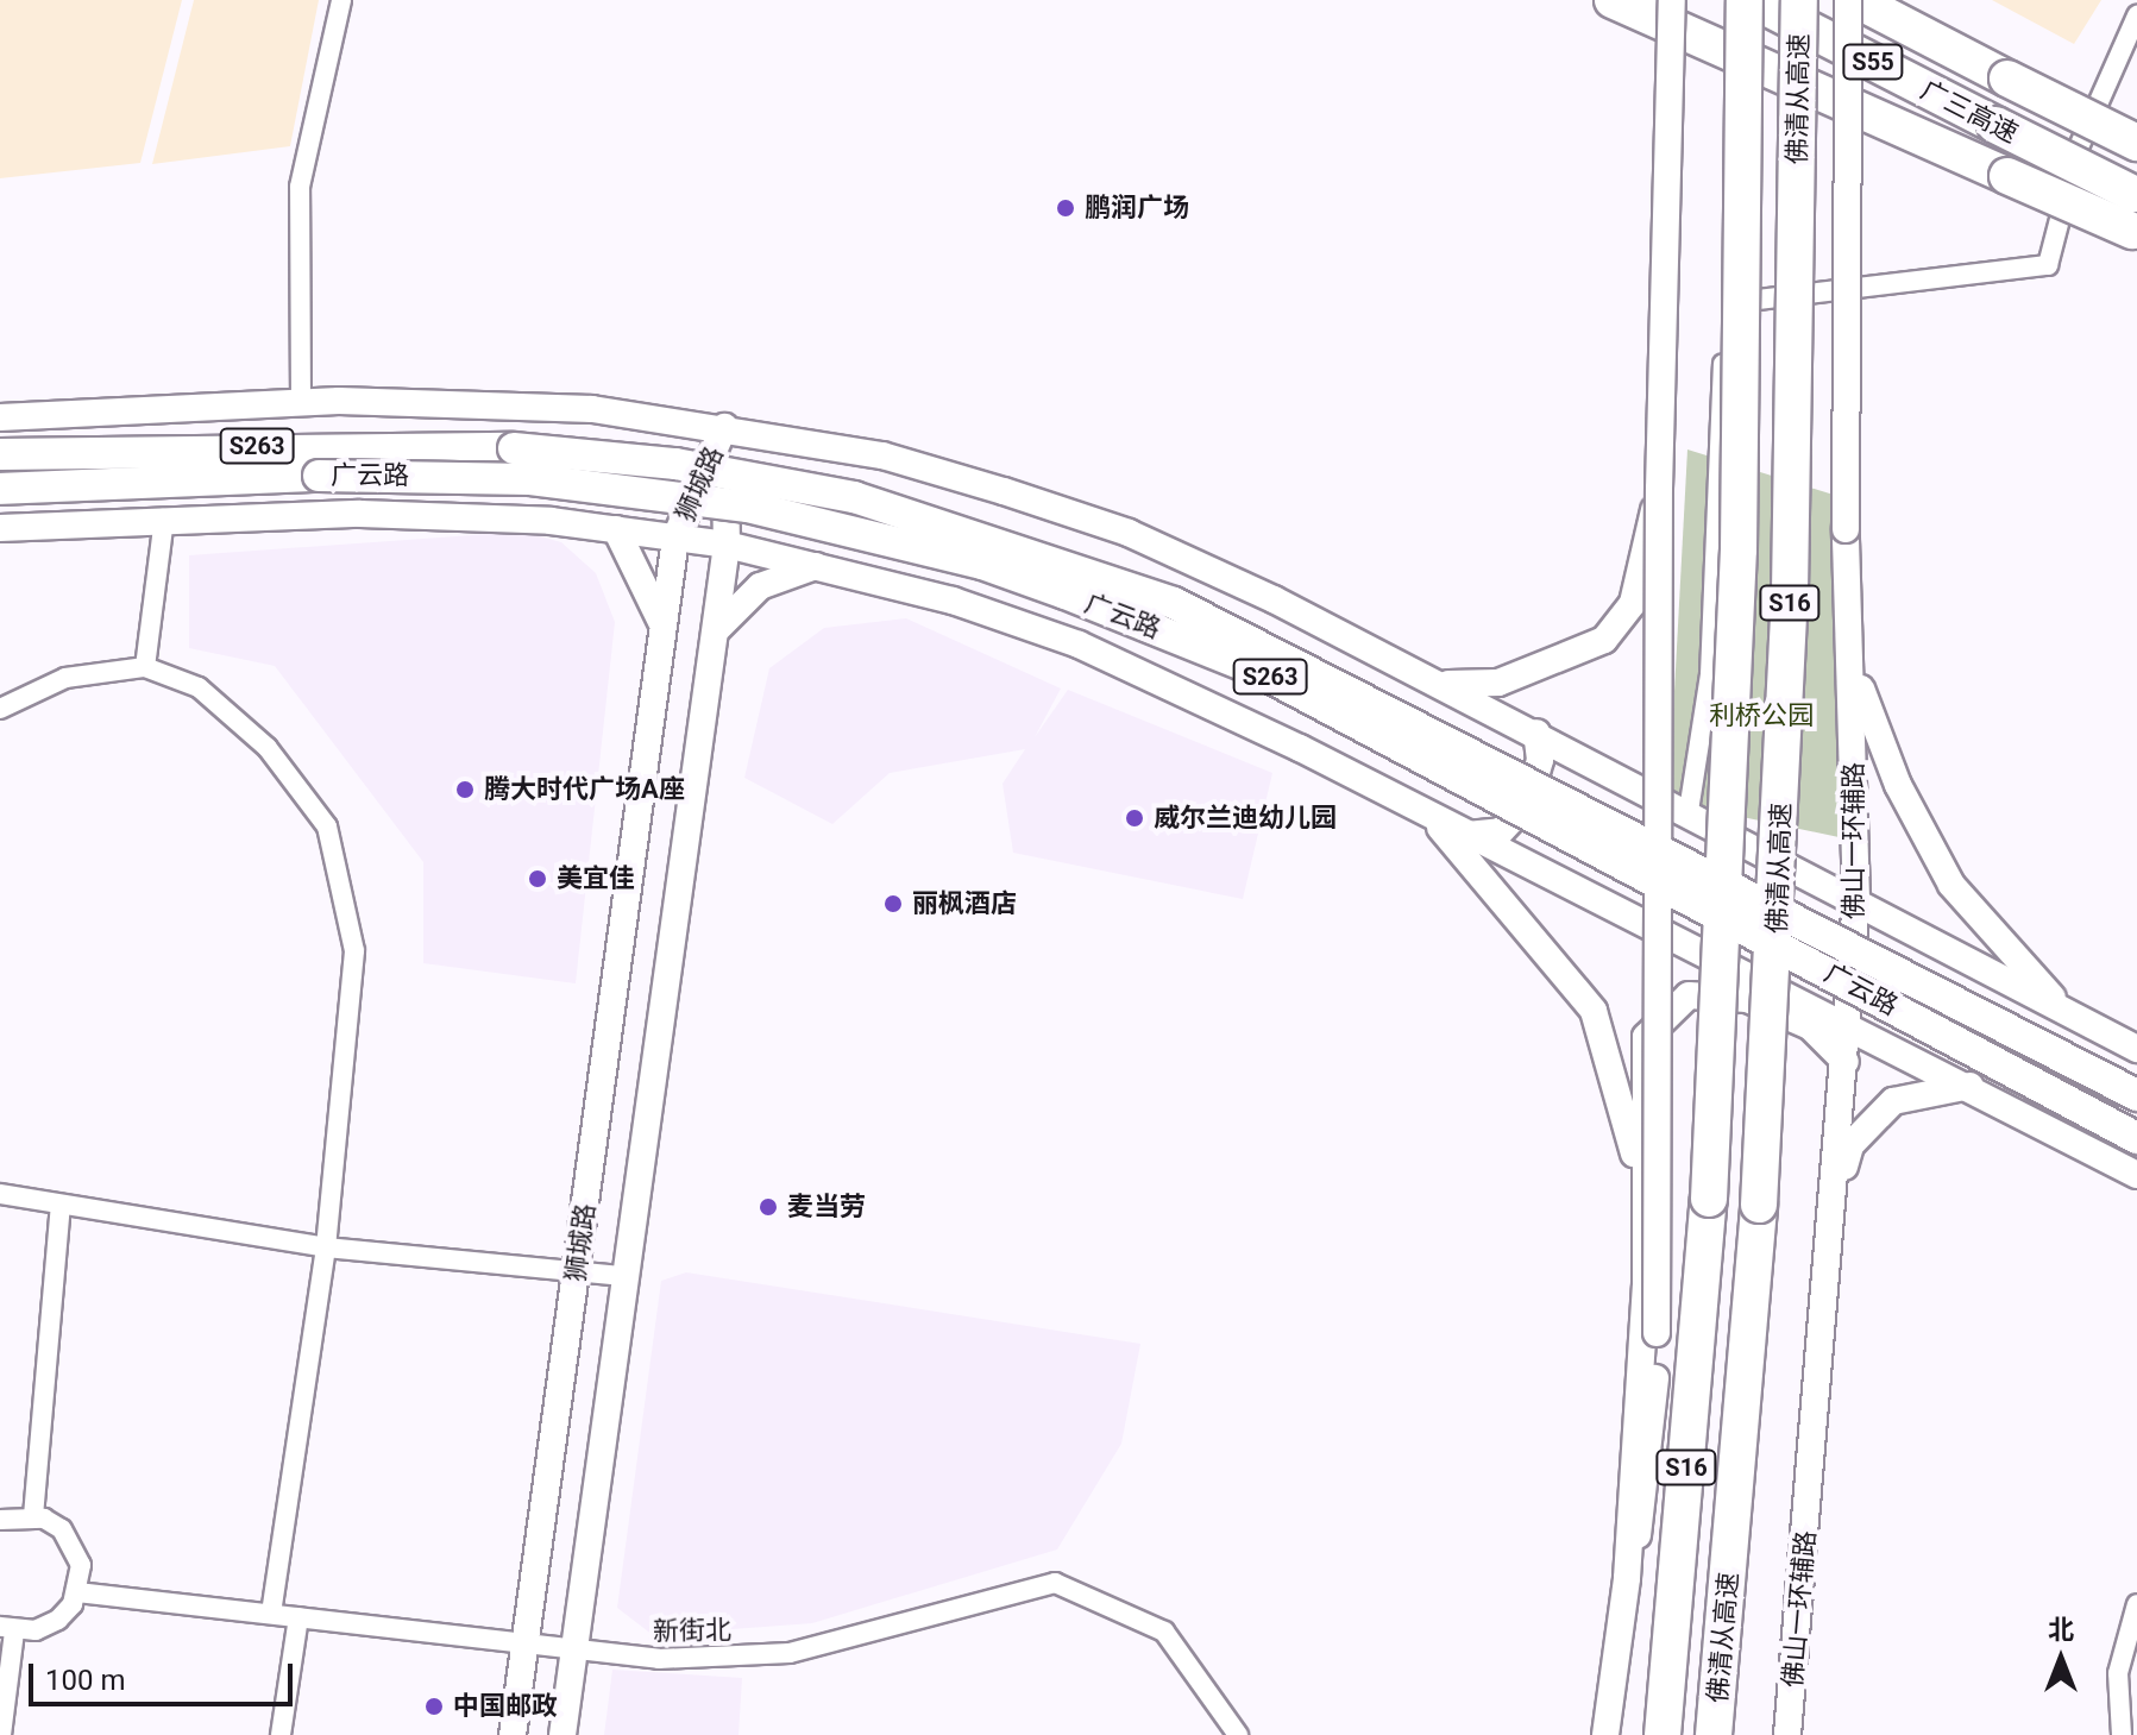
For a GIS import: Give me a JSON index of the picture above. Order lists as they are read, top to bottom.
{
  "streets": {
    "highway": [
      "S55",
      "佛清从高速",
      "广三高速",
      "S16"
    ],
    "main road": [
      "S263",
      "广云路",
      "狮城路",
      "佛山一环辅路"
    ],
    "street": ["新街北"]
  },
  "crossings": [
    ["佛清从高速", "广三高速"],
    ["S263", "狮城路"],
    ["S263", "佛山一环辅路"],
    ["广云路", "狮城路"],
    ["广云路", "佛山一环辅路"],
    ["狮城路", "新街北"]
  ],
  "parks": ["利桥公园"],
  "places": [
    "鹏润广场",
    "腾大时代广场A座",
    "威尔兰迪幼儿园",
    "美宜佳",
    "丽枫酒店",
    "麦当劳",
    "中国邮政"
  ],
  "scale_bar": "100 m",
  "north": "top"
}
